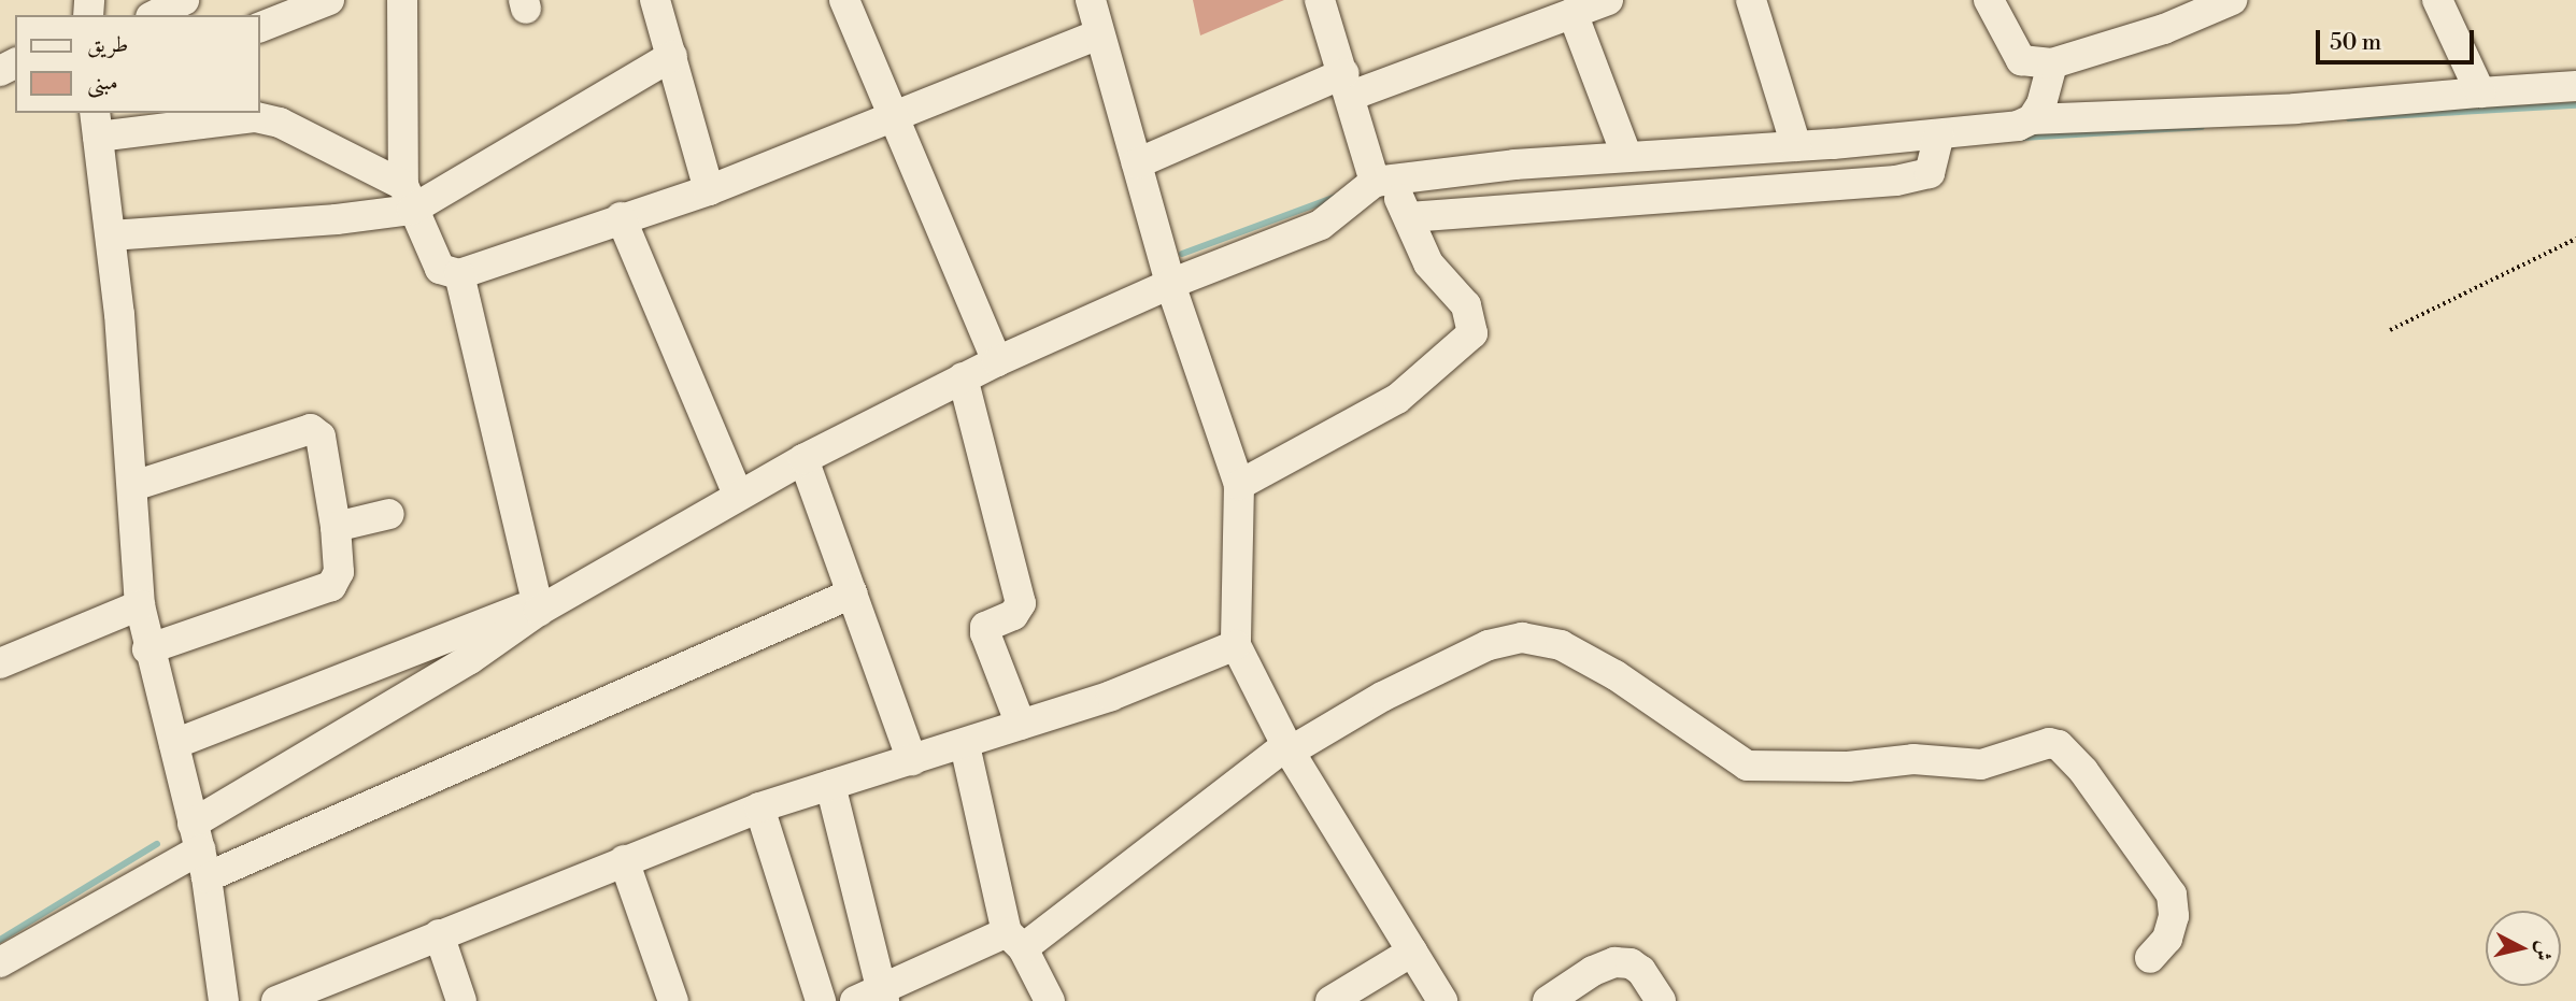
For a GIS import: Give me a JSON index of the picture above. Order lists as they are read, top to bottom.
{
  "legend": ["طريق", "مبنى"],
  "scale_bar": "50 m",
  "north": "right"
}
